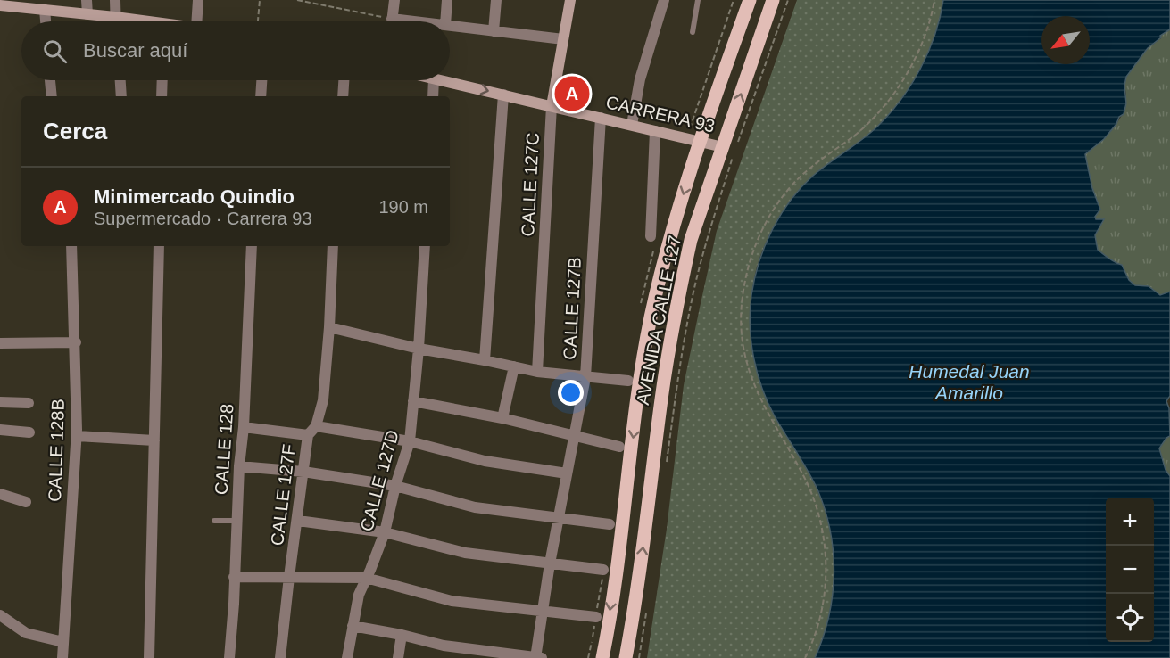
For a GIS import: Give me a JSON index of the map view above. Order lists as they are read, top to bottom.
{
  "streets": {
    "main road": ["AVENIDA CALLE 127"],
    "street": [
      "CARRERA 93",
      "CALLE 127C",
      "CALLE 127B",
      "CALLE 128",
      "CALLE 128B",
      "CALLE 127D",
      "CALLE 127F"
    ]
  },
  "crossings": [
    ["CARRERA 93", "CALLE 127C"],
    ["CARRERA 93", "CALLE 127B"],
    ["CARRERA 93", "AVENIDA CALLE 127"]
  ],
  "water": ["Humedal Juan Amarillo"],
  "north": "bottom left",
  "page": {
    "search": "Buscar aquí",
    "pins": "A",
    "heading": "Cerca",
    "list": [
      {
        "mark": "A",
        "name": "Minimercado Quindio",
        "note": "Supermercado · Carrera 93",
        "value": "190 m"
      }
    ],
    "map_buttons": ["+", "−"]
  }
}
